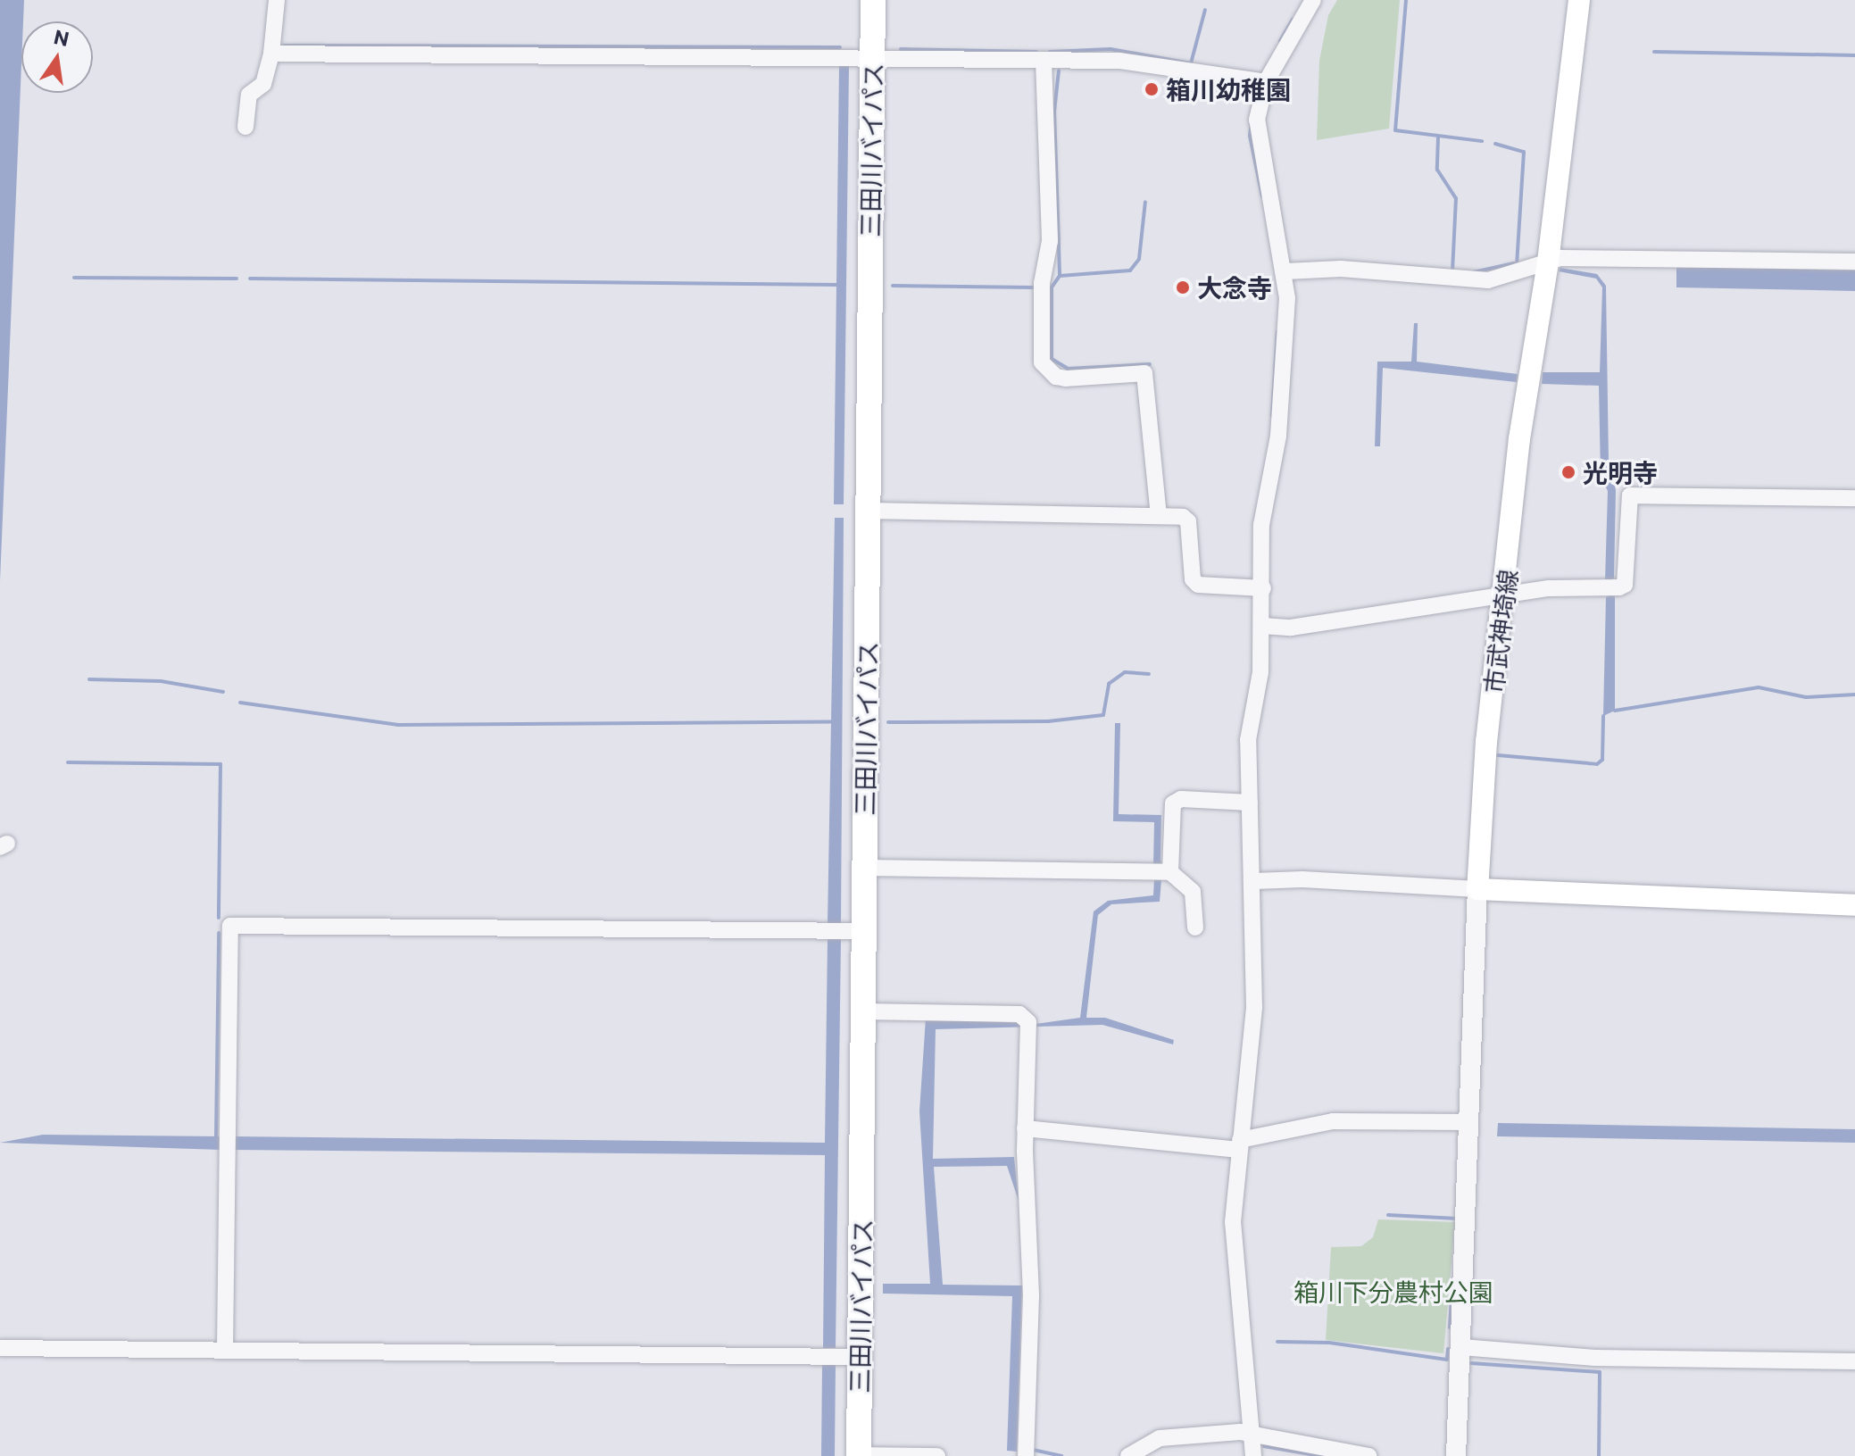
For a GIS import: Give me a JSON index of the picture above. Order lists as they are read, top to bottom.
{
  "streets": {
    "highway": ["三田川バイパス"],
    "main road": ["市武神埼線"]
  },
  "parks": ["箱川下分農村公園"],
  "places": ["箱川幼稚園", "大念寺", "光明寺"],
  "north": "top"
}
